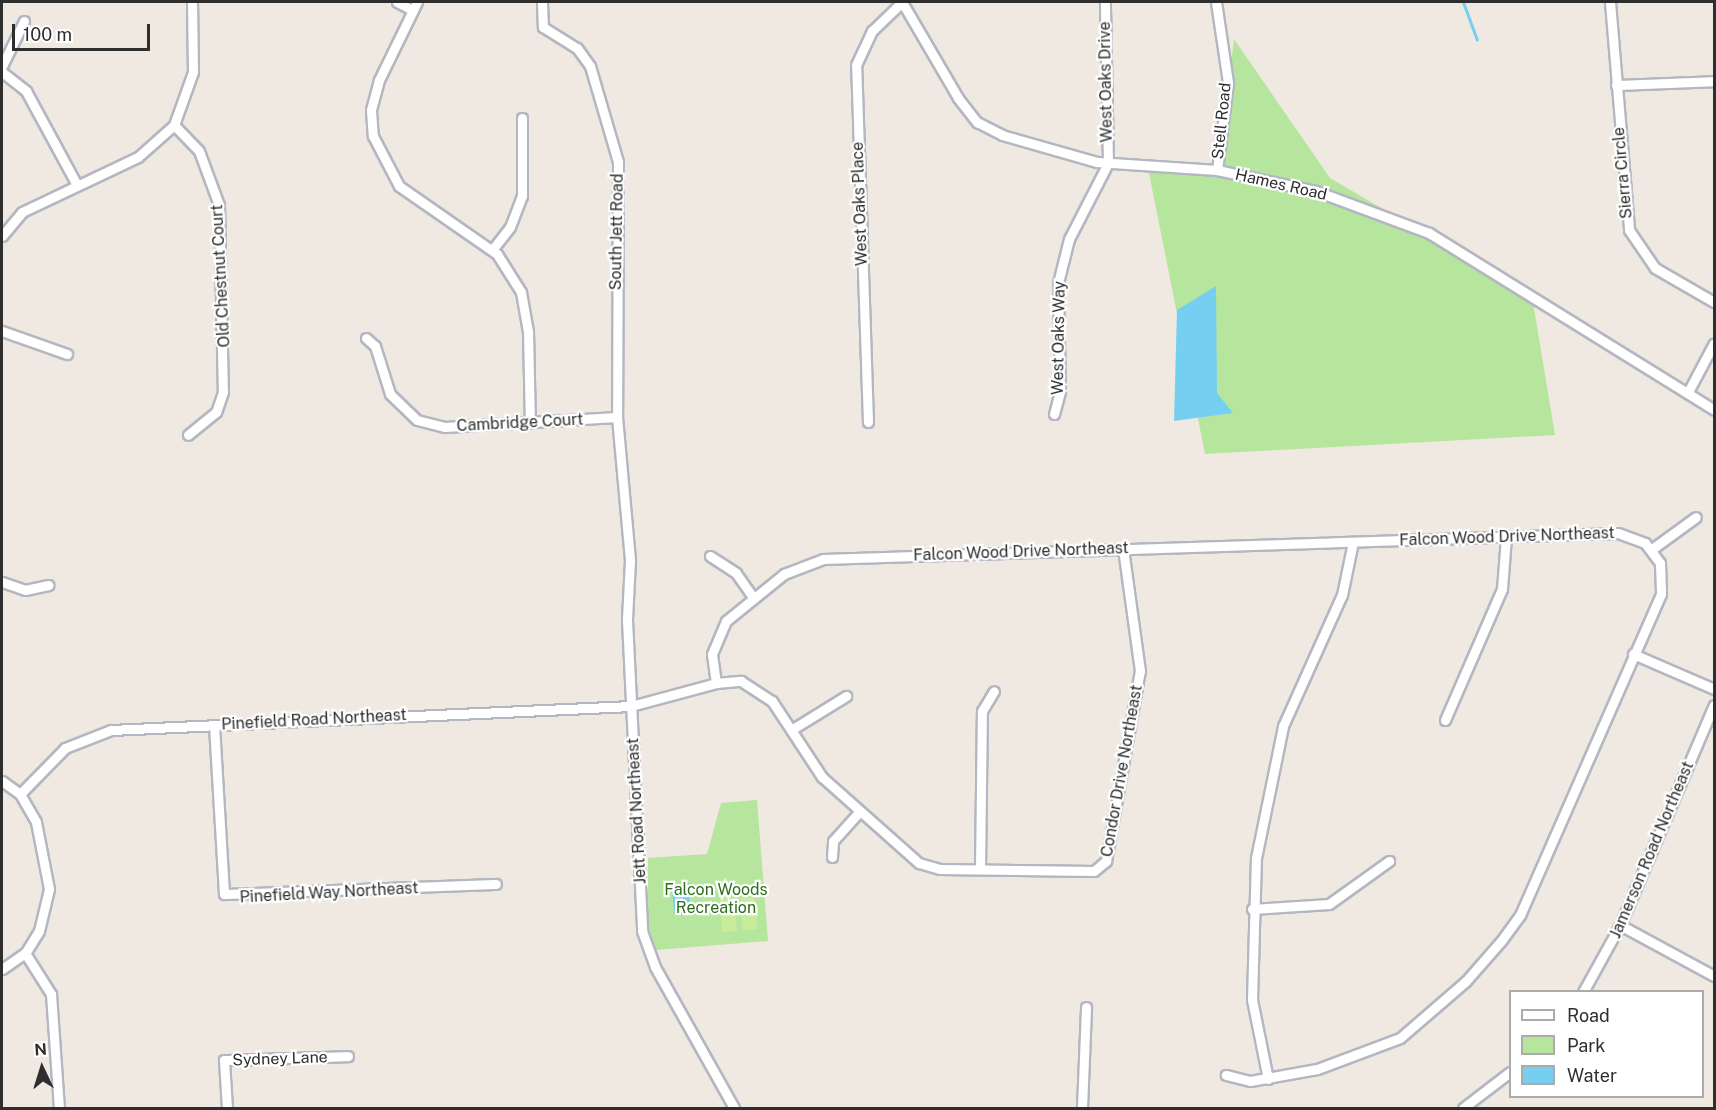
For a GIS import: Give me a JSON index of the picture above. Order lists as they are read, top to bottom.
{
  "streets": {
    "street": [
      "West Oaks Drive",
      "Stell Road",
      "Sierra Circle",
      "Hames Road",
      "West Oaks Place",
      "South Jett Road",
      "Old Chestnut Court",
      "West Oaks Way",
      "Cambridge Court",
      "Falcon Wood Drive Northeast",
      "Pinefield Road Northeast",
      "Condor Drive Northeast",
      "Jett Road Northeast",
      "Jamerson Road Northeast",
      "Pinefield Way Northeast",
      "Sydney Lane"
    ]
  },
  "crossings": [
    ["West Oaks Drive", "Hames Road"],
    ["West Oaks Drive", "West Oaks Way"],
    ["Stell Road", "Hames Road"],
    ["Hames Road", "West Oaks Place"],
    ["Hames Road", "West Oaks Way"],
    ["South Jett Road", "Cambridge Court"],
    ["South Jett Road", "Jett Road Northeast"],
    ["Falcon Wood Drive Northeast", "Condor Drive Northeast"],
    ["Pinefield Road Northeast", "Condor Drive Northeast"],
    ["Pinefield Road Northeast", "Jett Road Northeast"],
    ["Pinefield Road Northeast", "Pinefield Way Northeast"],
    ["Condor Drive Northeast", "Jett Road Northeast"]
  ],
  "parks": ["Falcon Woods Recreation"],
  "legend": ["Road", "Park", "Water"],
  "scale_bar": "100 m",
  "north": "top"
}
